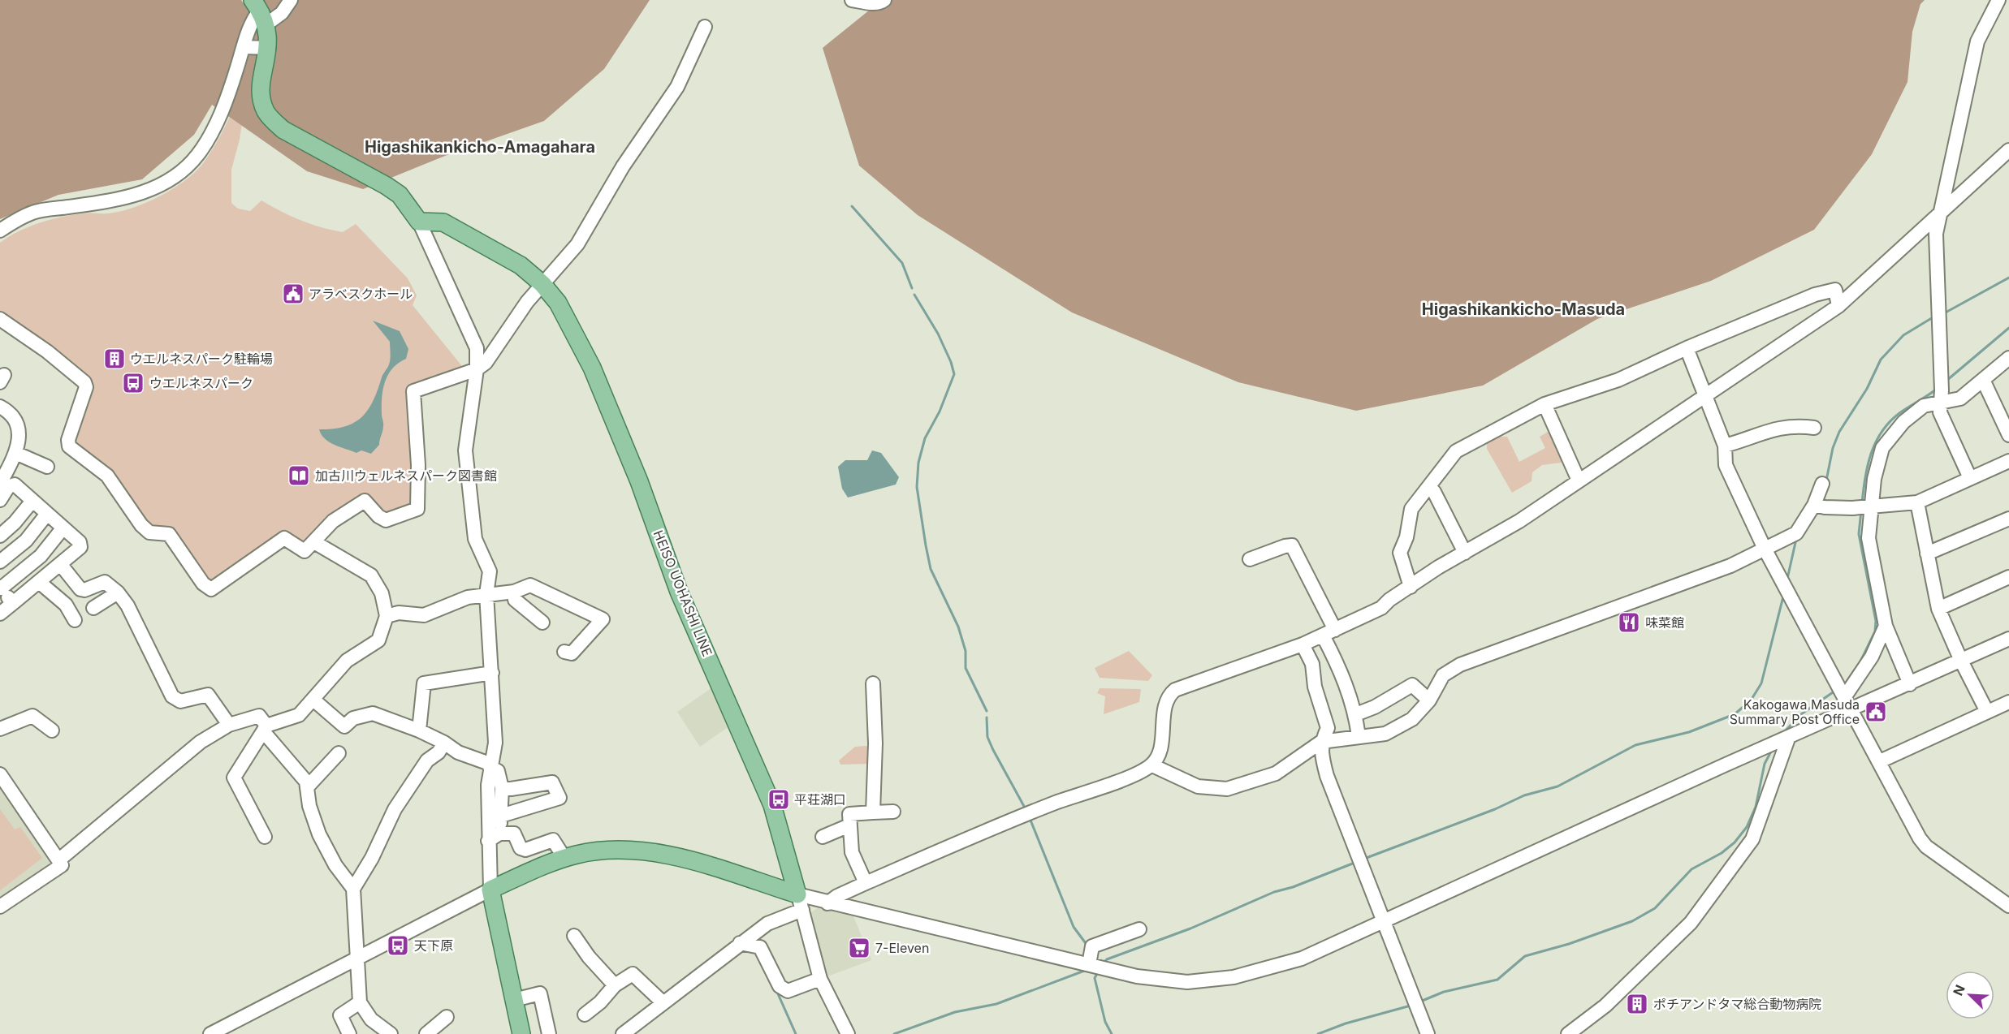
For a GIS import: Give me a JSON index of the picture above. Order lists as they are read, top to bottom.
{
  "streets": {
    "main road": ["HEISO UOHASHI LINE"]
  },
  "districts": ["Higashikankicho-Amagahara", "Higashikankicho-Masuda"],
  "places": {
    "public building": ["アラベスクホール", "Kakogawa Masuda Summary Post Office"],
    "building": ["ウエルネスパーク駐輪場", "ポチアンドタマ総合動物病院"],
    "bus stop": ["ウエルネスパーク", "平荘湖口", "天下原"],
    "library": ["加古川ウェルネスパーク図書館"],
    "restaurant": ["味菜館"],
    "supermarket": ["7-Eleven"]
  },
  "north": "top left"
}
